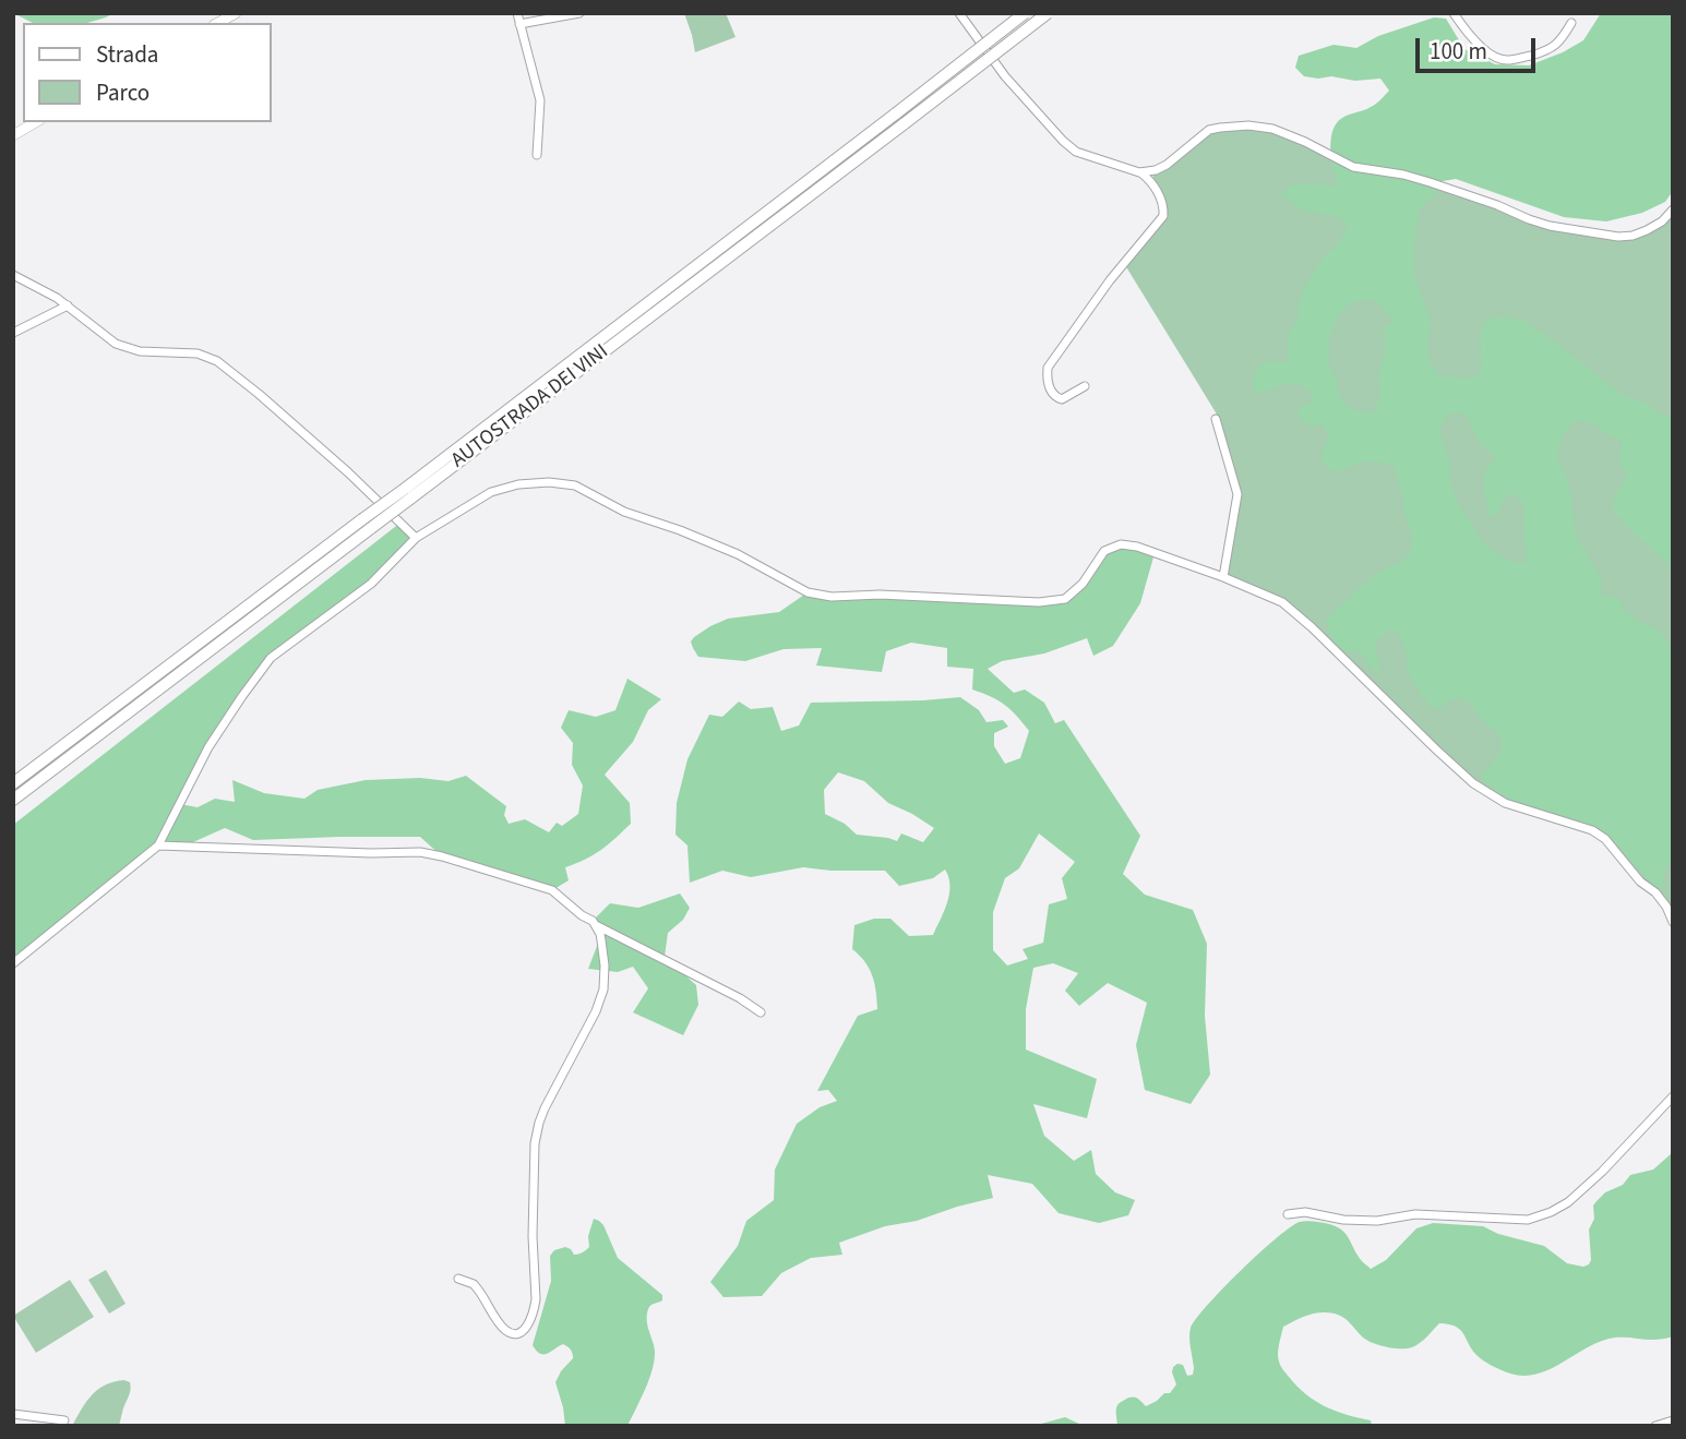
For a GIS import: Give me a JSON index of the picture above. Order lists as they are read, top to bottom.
{
  "streets": {
    "highway": ["AUTOSTRADA DEI VINI"]
  },
  "legend": ["Strada", "Parco"],
  "scale_bar": "100 m"
}
